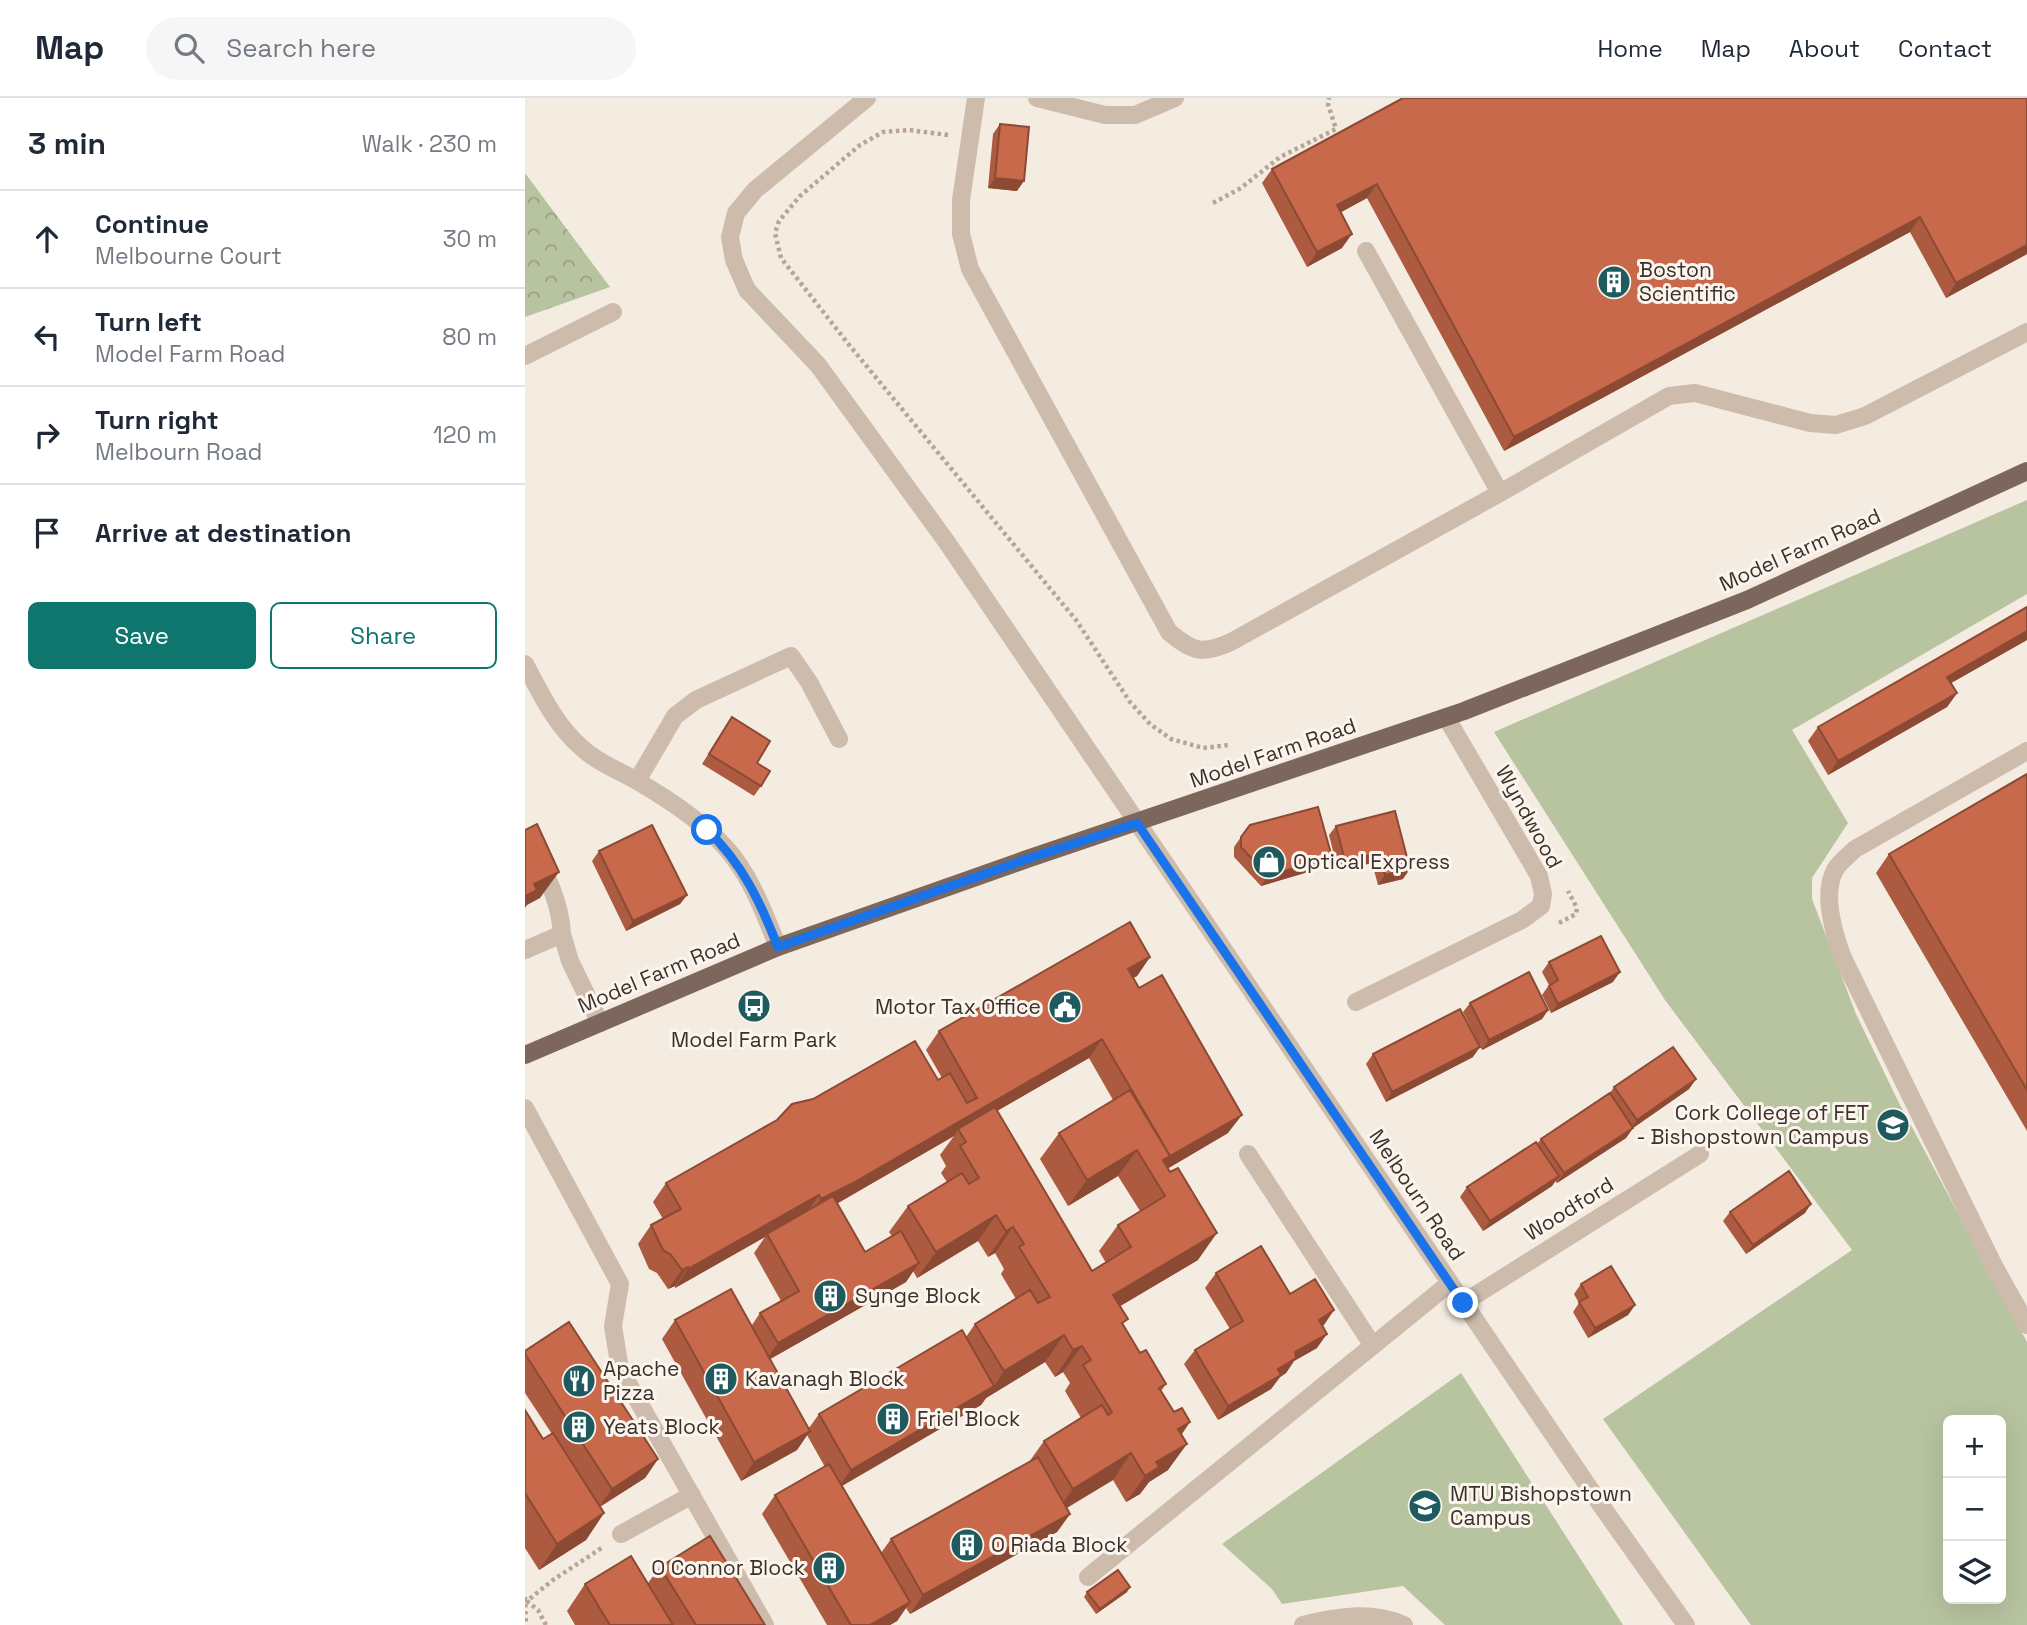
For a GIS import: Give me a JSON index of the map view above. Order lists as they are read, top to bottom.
{
  "streets": {
    "main road": ["Model Farm Road"],
    "street": ["Wyndwood", "Melbourn Road", "Woodford"]
  },
  "crossings": [
    ["Model Farm Road", "Wyndwood"],
    ["Model Farm Road", "Melbourn Road"],
    ["Melbourn Road", "Woodford"]
  ],
  "places": {
    "building": [
      "Boston Scientific",
      "Synge Block",
      "Kavanagh Block",
      "Friel Block",
      "Yeats Block",
      "O Riada Block",
      "O Connor Block"
    ],
    "shop": ["Optical Express"],
    "bus stop": ["Model Farm Park"],
    "public building": ["Motor Tax Office"],
    "school or university": ["Cork College of FET - Bishopstown Campus", "MTU Bishopstown Campus"],
    "restaurant": ["Apache Pizza"]
  },
  "page": {
    "header": "Map",
    "search": "Search here",
    "nav": [
      "Home",
      "Map",
      "About",
      "Contact"
    ],
    "heading": ["3 min", "Walk · 230 m"],
    "list": [
      ["Continue", "Melbourne Court", "30 m"],
      ["Turn left", "Model Farm Road", "80 m"],
      ["Turn right", "Melbourn Road", "120 m"],
      "Arrive at destination"
    ],
    "buttons": ["Save", "Share"],
    "map_buttons": ["+", "−"]
  }
}
